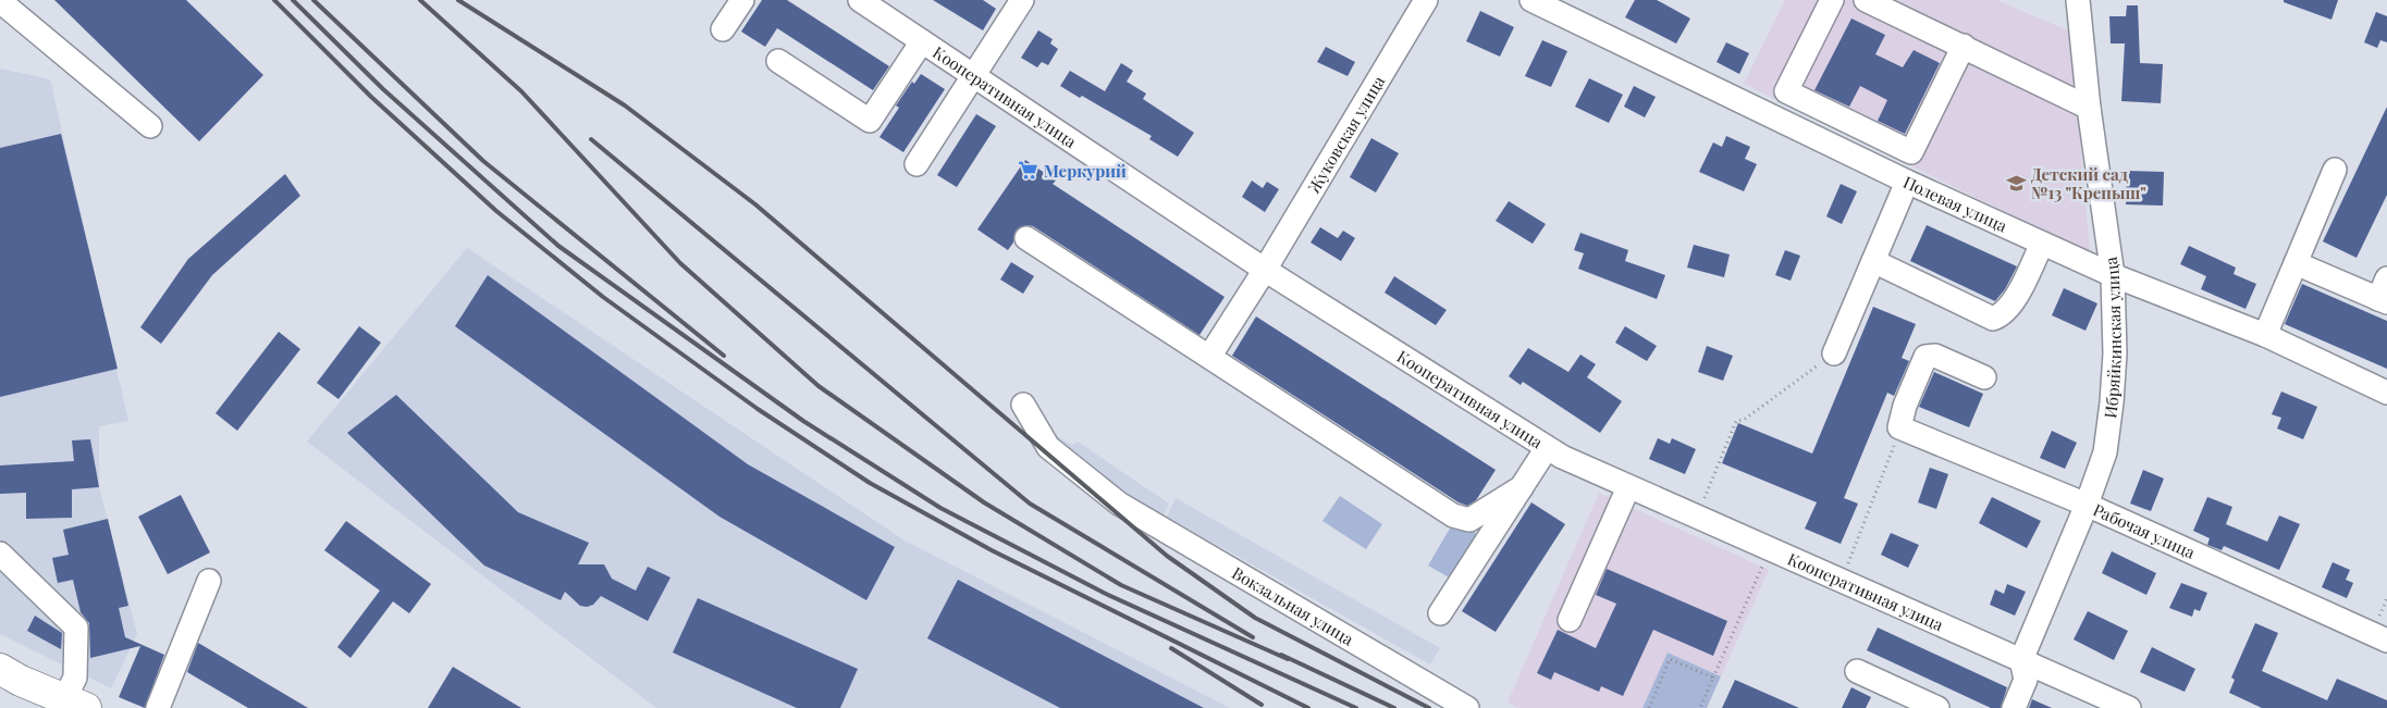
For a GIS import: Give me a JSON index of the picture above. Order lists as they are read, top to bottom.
{
  "streets": {
    "street": [
      "Кооперативная улица",
      "Жуковская улица",
      "Полевая улица",
      "Ибряйкинская улица",
      "Рабочая улица",
      "Вокзальная улица"
    ]
  },
  "crossings": [
    ["Кооперативная улица", "Жуковская улица"],
    ["Кооперативная улица", "Ибряйкинская улица"],
    ["Полевая улица", "Ибряйкинская улица"],
    ["Ибряйкинская улица", "Рабочая улица"]
  ],
  "places": {
    "supermarket": ["Меркурий"],
    "school or university": ["Детский сад №13 \"Крепыш\""]
  }
}
